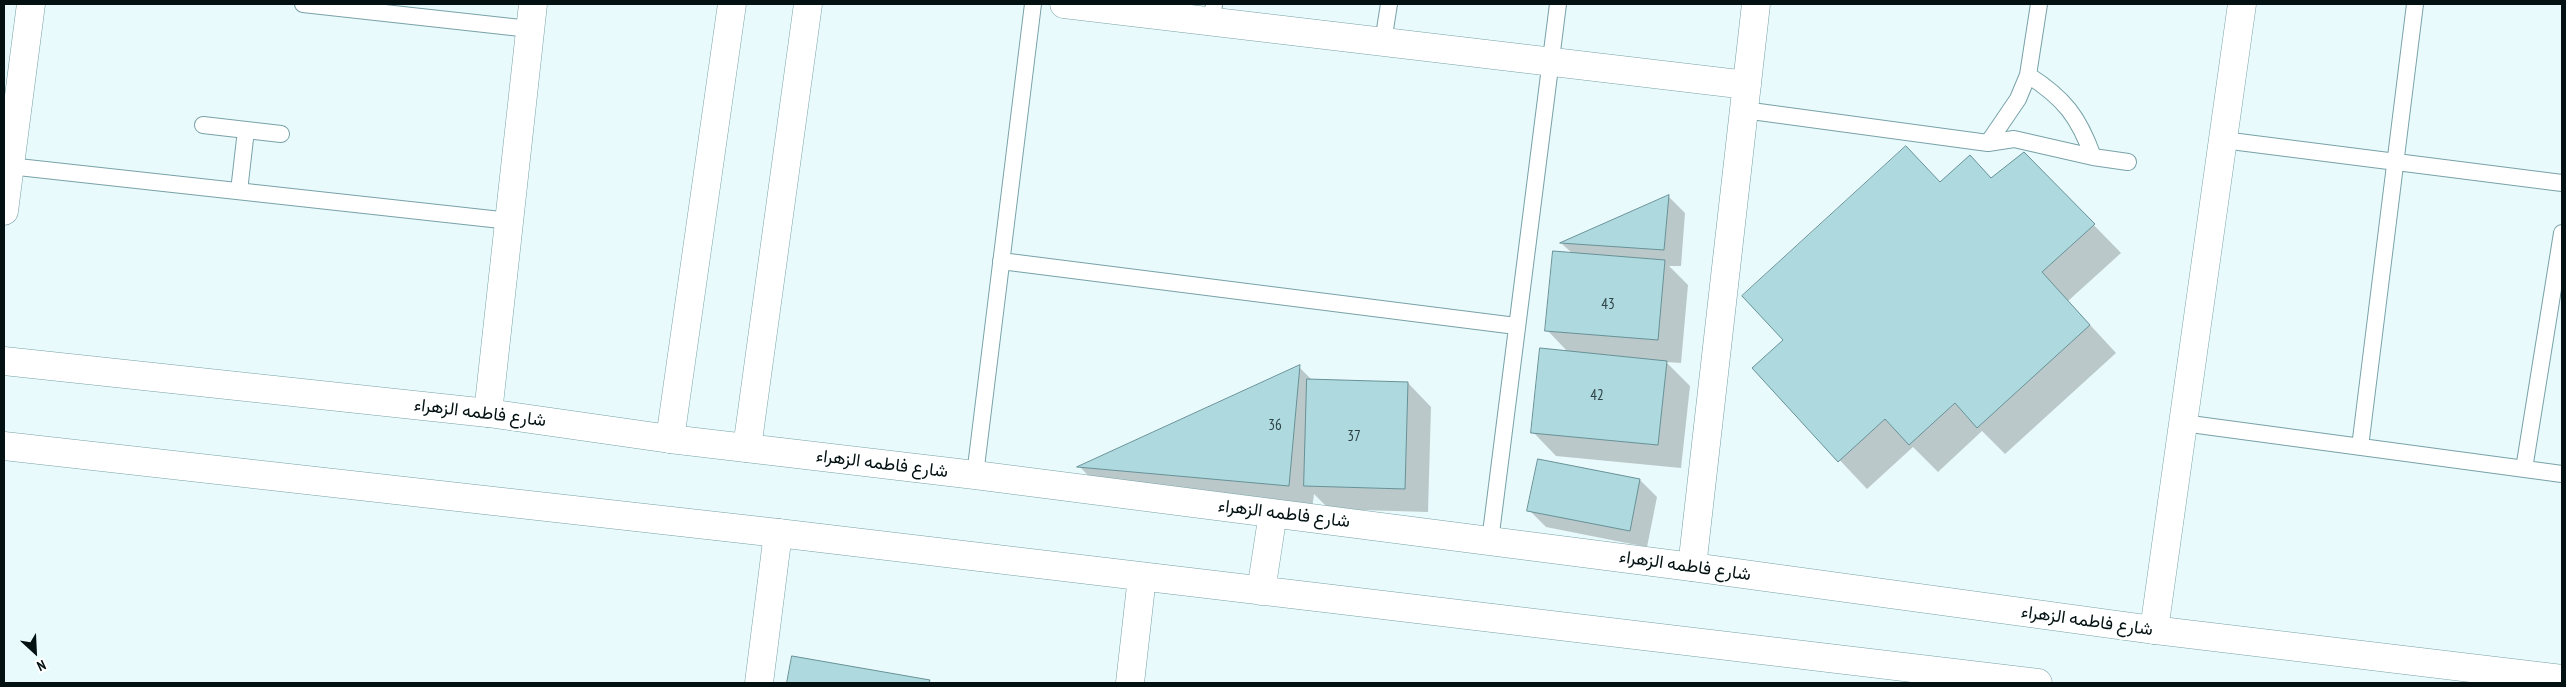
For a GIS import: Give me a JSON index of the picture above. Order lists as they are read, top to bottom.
{
  "streets": {
    "street": ["شارع فاطمه الزهراء"]
  },
  "house_numbers": [
    "43",
    "42",
    "36",
    "37"
  ],
  "north": "bottom right"
}
